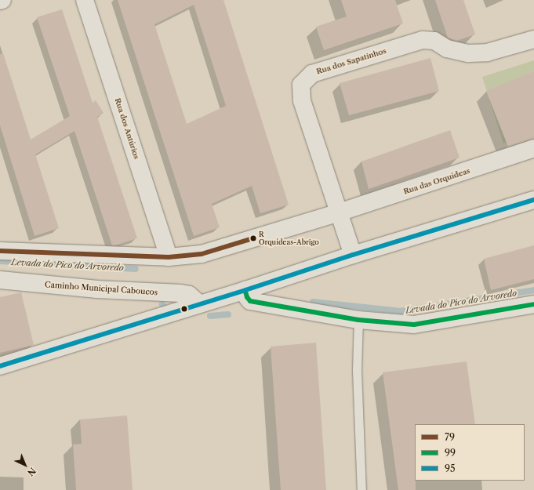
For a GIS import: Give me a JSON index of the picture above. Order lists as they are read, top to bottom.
{
  "streets": {
    "street": [
      "Rua dos Sapatinhos",
      "Rua dos Antúrios",
      "Rua das Orquídeas",
      "Caminho Municipal Caboucos"
    ]
  },
  "crossings": [
    ["Rua dos Sapatinhos", "Rua das Orquídeas"],
    ["Rua dos Antúrios", "Rua das Orquídeas"]
  ],
  "water": ["Levada do Pico do Arvoredo"],
  "places": ["R Orquídeas-Abrigo"],
  "lines": ["transit line 95", "transit line 79", "transit line 99"],
  "legend": ["79", "99", "95"],
  "north": "bottom right"
}
